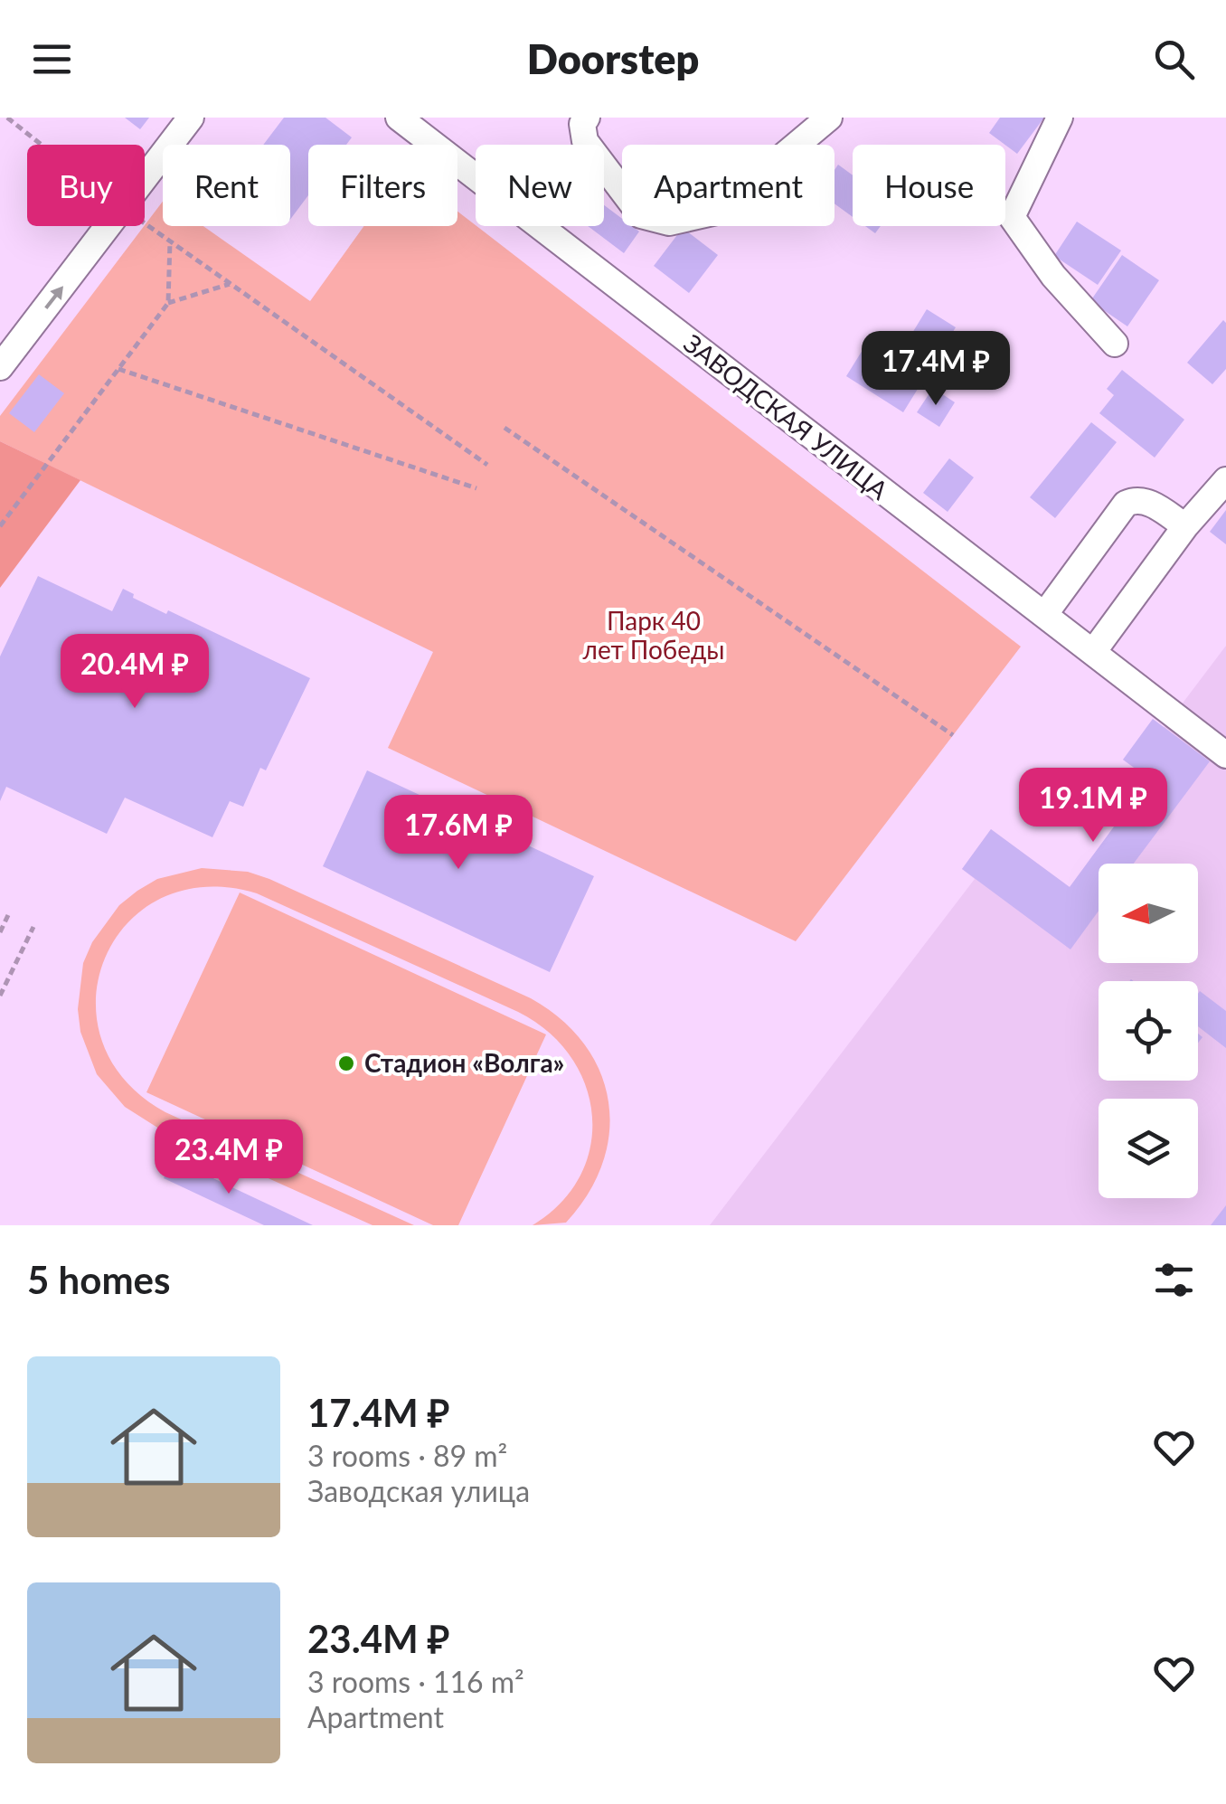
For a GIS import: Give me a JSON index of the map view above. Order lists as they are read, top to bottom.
{
  "streets": {
    "street": ["ЗАВОДСКАЯ УЛИЦА"]
  },
  "parks": ["Парк 40 лет Победы"],
  "places": ["Стадион «Волга»"],
  "north": "left",
  "page": {
    "header": "Doorstep",
    "chip": [
      "Buy",
      "Rent",
      "Filters",
      "New",
      "Apartment",
      "House"
    ],
    "price": [
      "17.4M ₽",
      "20.4M ₽",
      "19.1M ₽",
      "17.6M ₽",
      "23.4M ₽"
    ],
    "heading": "5 homes",
    "list": [
      {
        "name": "17.4M ₽",
        "note": "3 rooms · 89 m² · Заводская улица"
      },
      {
        "name": "23.4M ₽",
        "note": "3 rooms · 116 m² · Apartment"
      }
    ]
  }
}
